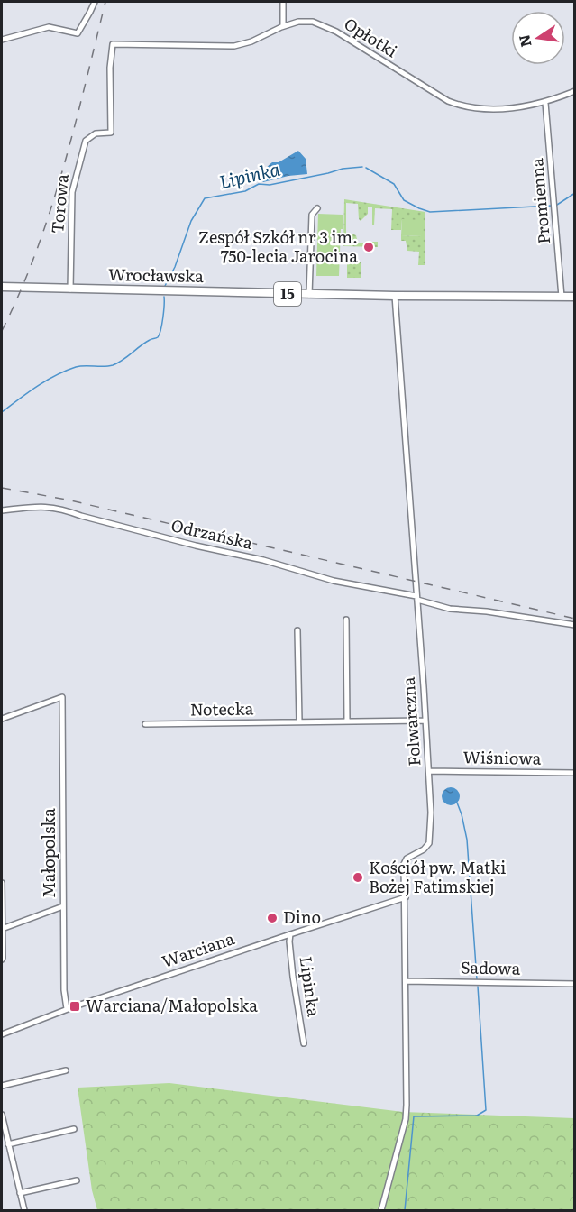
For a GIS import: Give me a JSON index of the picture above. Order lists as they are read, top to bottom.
{
  "streets": {
    "main road": ["Wrocławska", "15"],
    "street": [
      "Opłotki",
      "Promienna",
      "Torowa",
      "Odrzańska",
      "Notecka",
      "Folwarczna",
      "Wiśniowa",
      "Małopolska",
      "Warciana",
      "Sadowa",
      "Lipinka"
    ]
  },
  "crossings": [
    ["Opłotki", "Promienna"],
    ["Opłotki", "Torowa"],
    ["Promienna", "Wrocławska"],
    ["Torowa", "Wrocławska"],
    ["Wrocławska", "Folwarczna"],
    ["Odrzańska", "Folwarczna"],
    ["Notecka", "Folwarczna"],
    ["Folwarczna", "Wiśniowa"],
    ["Folwarczna", "Warciana"],
    ["Folwarczna", "Sadowa"],
    ["Małopolska", "Warciana"],
    ["Warciana", "Lipinka"]
  ],
  "water": ["Lipinka"],
  "places": {
    "other": ["Zespół Szkół nr 3 im. 750-lecia Jarocina", "Kościół pw. Matki Bożej Fatimskiej", "Dino"],
    "transit": ["Warciana/Małopolska"]
  },
  "north": "left"
}
